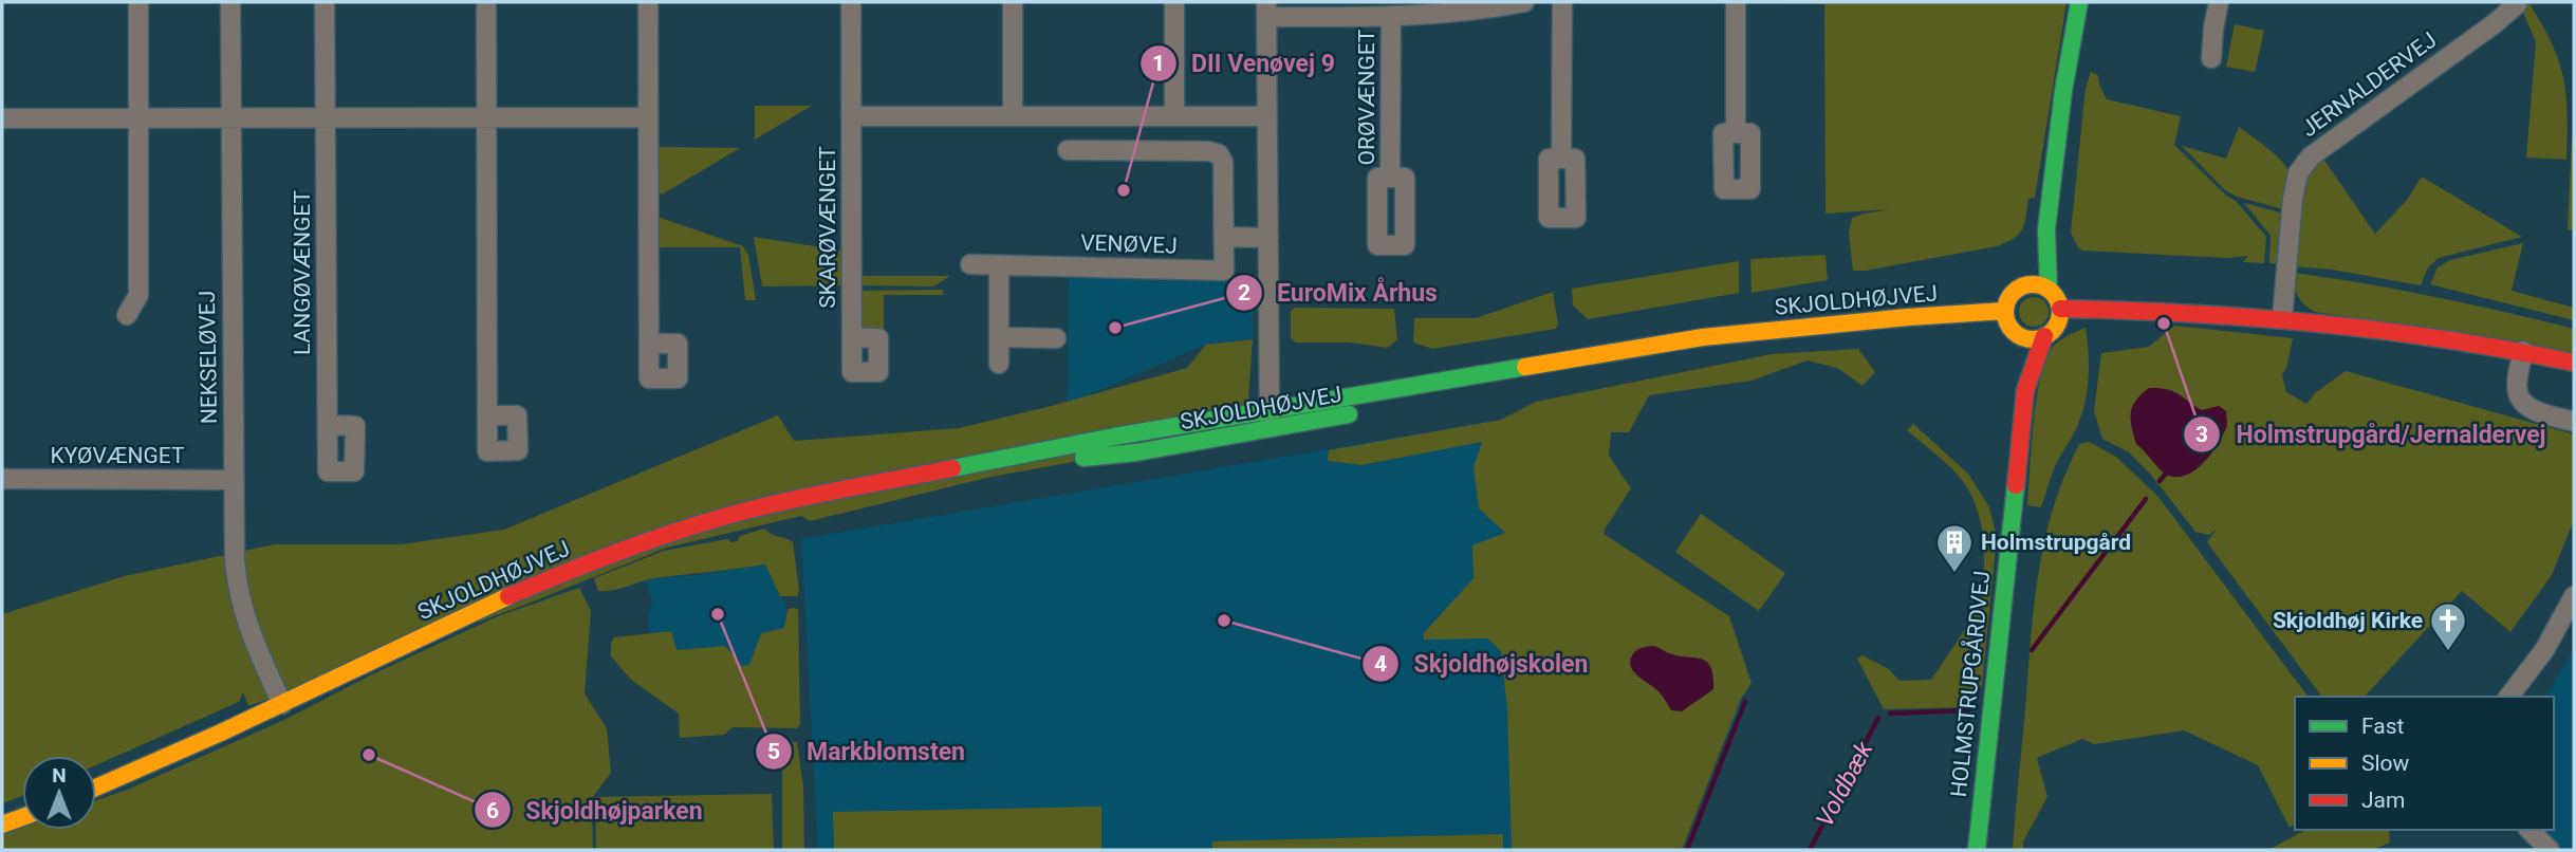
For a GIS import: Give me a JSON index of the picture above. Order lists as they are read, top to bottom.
{
  "streets": {
    "street": [
      "JERNALDERVEJ",
      "ORØVÆNGET",
      "SKARØVÆNGET",
      "VENØVEJ",
      "LANGØVÆNGET",
      "SKJOLDHØJVEJ",
      "NEKSELØVEJ",
      "KYØVÆNGET",
      "HOLMSTRUPGÅRDVEJ"
    ]
  },
  "crossings": [
    ["SKJOLDHØJVEJ", "NEKSELØVEJ"],
    ["SKJOLDHØJVEJ", "HOLMSTRUPGÅRDVEJ"],
    ["NEKSELØVEJ", "KYØVÆNGET"]
  ],
  "water": ["Voldbæk"],
  "places": {
    "other": [
      "DII Venøvej 9",
      "Holmstrupgård/Jernaldervej",
      "EuroMix Århus",
      "Markblomsten",
      "Skjoldhøjskolen",
      "Skjoldhøjparken"
    ],
    "building": ["Holmstrupgård"],
    "church": ["Skjoldhøj Kirke"]
  },
  "legend": ["Fast", "Slow", "Jam"],
  "north": "top"
}
